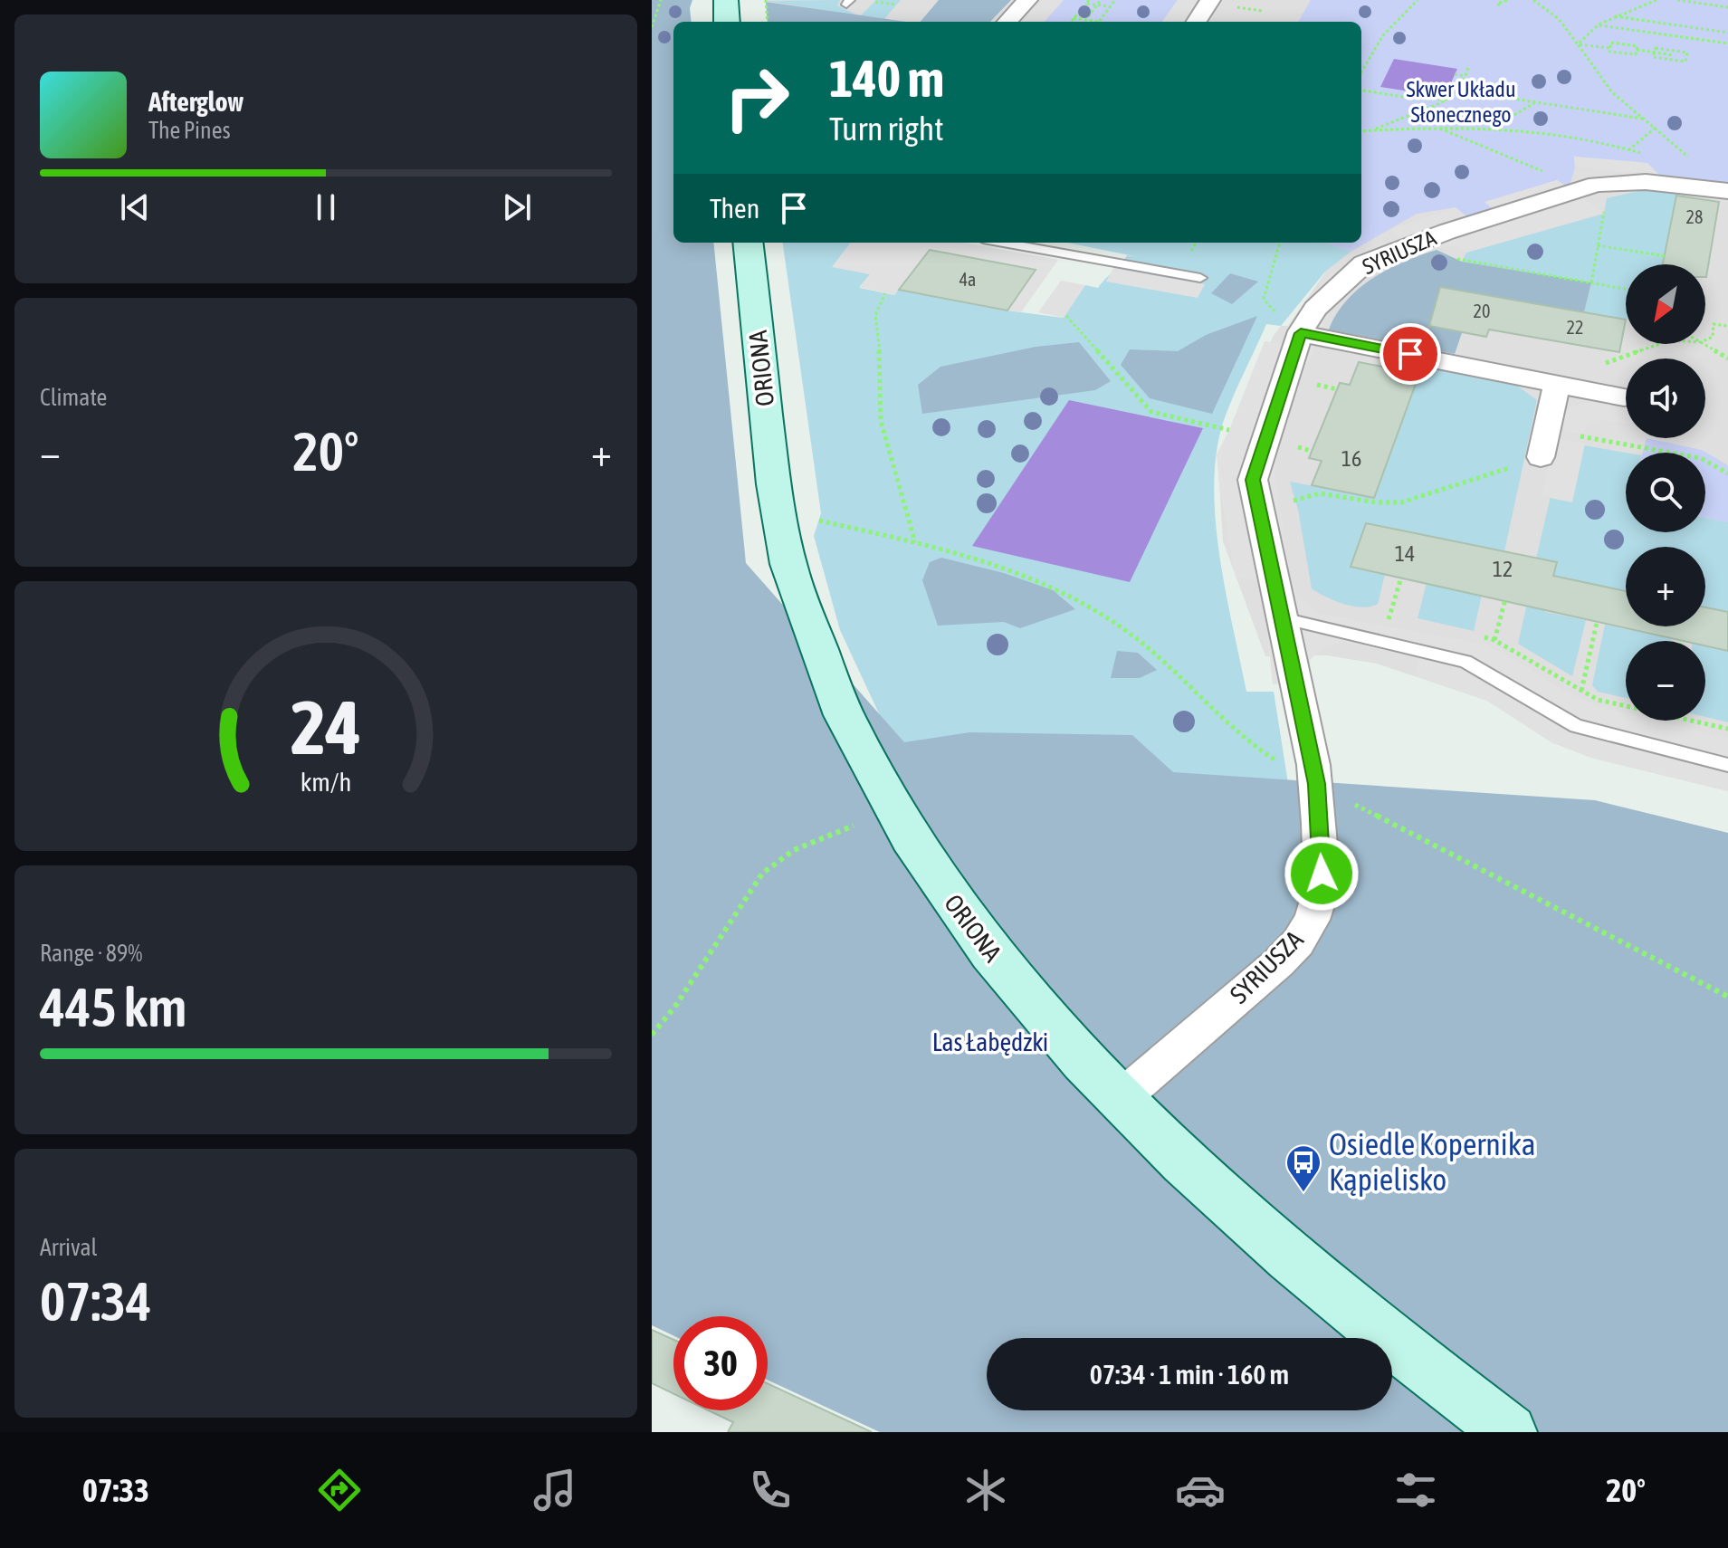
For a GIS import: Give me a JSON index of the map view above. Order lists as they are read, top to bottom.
{
  "streets": {
    "street": ["SYRIUSZA", "ORIONA"]
  },
  "crossings": [
    ["SYRIUSZA", "ORIONA"]
  ],
  "parks": ["Skwer Układu Słonecznego", "Las Łabędzki"],
  "places": {
    "bus stop": ["Osiedle Kopernika Kąpielisko"]
  },
  "house_numbers": [
    "28",
    "4a",
    "20",
    "22",
    "16",
    "14",
    "12"
  ],
  "north": "bottom left",
  "page": {
    "turn": ["140 m", "Turn right"],
    "song": ["Afterglow", "The Pines"],
    "then": "Then",
    "map_buttons": ["+", "−"],
    "tile": [
      "Climate",
      ["Range · 89%", "445 km"],
      ["Arrival", "07:34"]
    ],
    "heat": ["−", "20°", "+"],
    "limit": "30",
    "trip": "07:34 · 1 min · 160 m",
    "tabs": ["07:33", "20°"],
    "gauge": ["24", "km/h"]
  }
}
